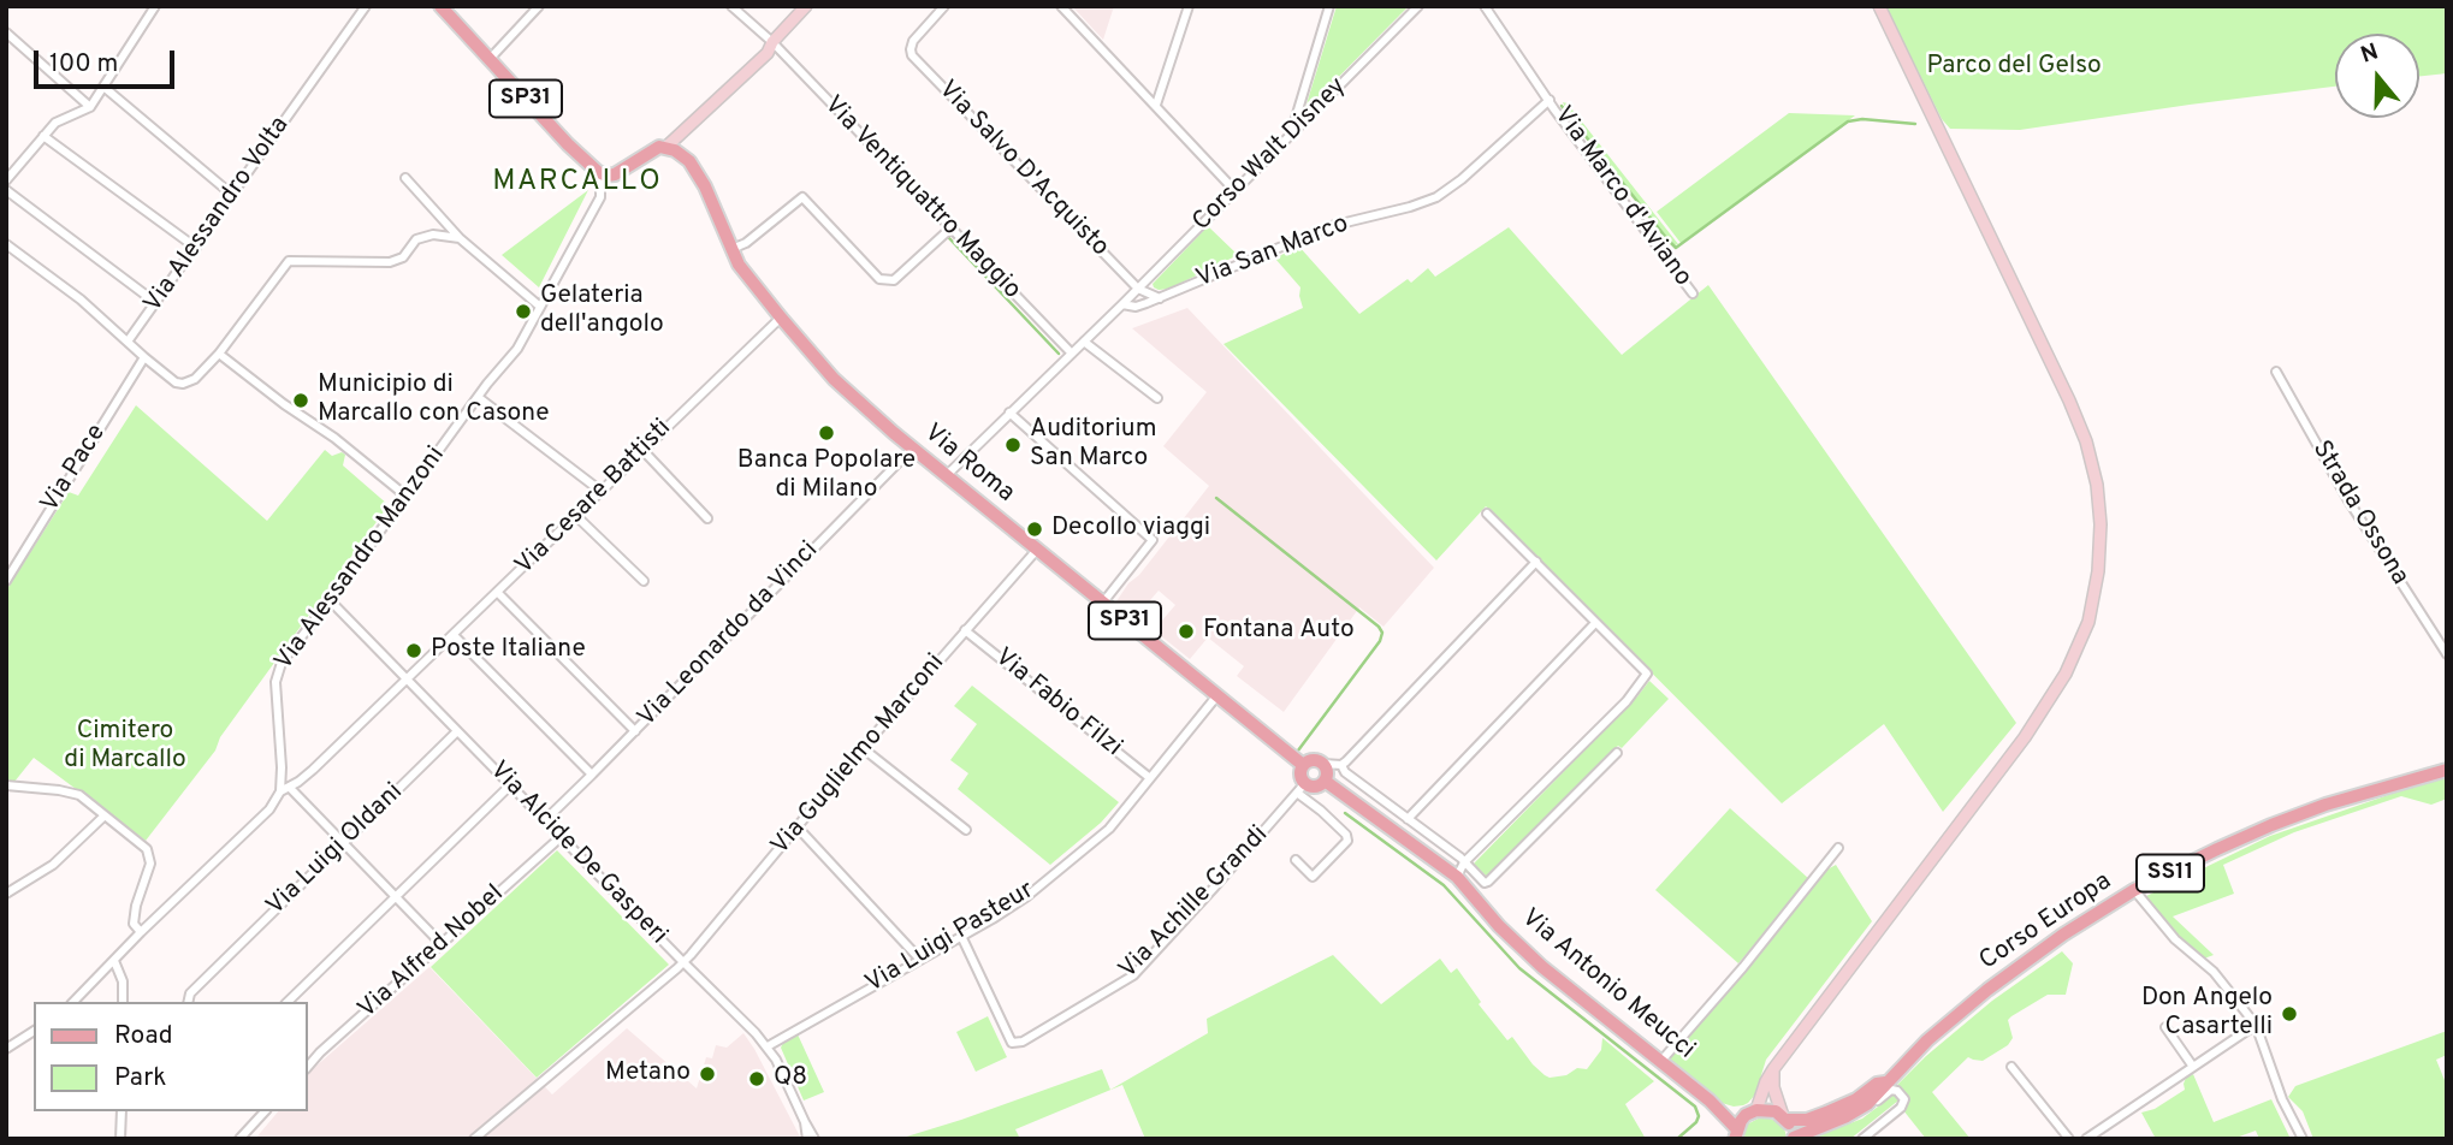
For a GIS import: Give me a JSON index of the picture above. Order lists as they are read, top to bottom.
{
  "streets": {
    "main road": [
      "SP31",
      "Via Roma",
      "SS11",
      "Corso Europa",
      "Via Antonio Meucci"
    ],
    "street": [
      "Corso Walt Disney",
      "Via Salvo D'Acquisto",
      "Via Marco d'Aviano",
      "Via Ventiquattro Maggio",
      "Via Alessandro Volta",
      "Via San Marco",
      "Via Pace",
      "Via Cesare Battisti",
      "Strada Ossona",
      "Via Alessandro Manzoni",
      "Via Leonardo da Vinci",
      "Via Fabio Filzi",
      "Via Guglielmo Marconi",
      "Via Luigi Oldani",
      "Via Alcide De Gasperi",
      "Via Achille Grandi",
      "Via Luigi Pasteur",
      "Via Alfred Nobel"
    ]
  },
  "crossings": [
    ["SP31", "Via Alessandro Manzoni"],
    ["Corso Walt Disney", "Via Salvo D'Acquisto"],
    ["Corso Walt Disney", "Via San Marco"],
    ["Via Marco d'Aviano", "Via San Marco"],
    ["Via Roma", "Via Cesare Battisti"],
    ["Via Roma", "Via Leonardo da Vinci"],
    ["Via Roma", "Via Guglielmo Marconi"],
    ["Via Roma", "Via Achille Grandi"],
    ["Via Roma", "Via Luigi Pasteur"],
    ["Via Roma", "Via Antonio Meucci"],
    ["Via Cesare Battisti", "Via Alessandro Manzoni"],
    ["Via Cesare Battisti", "Via Alcide De Gasperi"],
    ["Via Alessandro Manzoni", "Via Alcide De Gasperi"],
    ["Via Leonardo da Vinci", "Via Alcide De Gasperi"],
    ["Via Fabio Filzi", "Via Guglielmo Marconi"],
    ["Via Fabio Filzi", "Via Luigi Pasteur"],
    ["Via Guglielmo Marconi", "Via Alcide De Gasperi"],
    ["Via Luigi Oldani", "Via Alcide De Gasperi"],
    ["Via Alcide De Gasperi", "Via Luigi Pasteur"],
    ["Via Alcide De Gasperi", "Via Alfred Nobel"],
    ["SS11", "Corso Europa"],
    ["SS11", "Via Antonio Meucci"],
    ["Via Achille Grandi", "Via Luigi Pasteur"],
    ["Via Achille Grandi", "Via Antonio Meucci"]
  ],
  "districts": ["MARCALLO"],
  "parks": ["Parco del Gelso", "Cimitero di Marcallo"],
  "places": [
    "Gelateria dell'angolo",
    "Municipio di Marcallo con Casone",
    "Banca Popolare di Milano",
    "Auditorium San Marco",
    "Decollo viaggi",
    "Fontana Auto",
    "Poste Italiane",
    "Don Angelo Casartelli",
    "Metano",
    "Q8"
  ],
  "legend": ["Road", "Park"],
  "scale_bar": "100 m",
  "north": "top"
}
